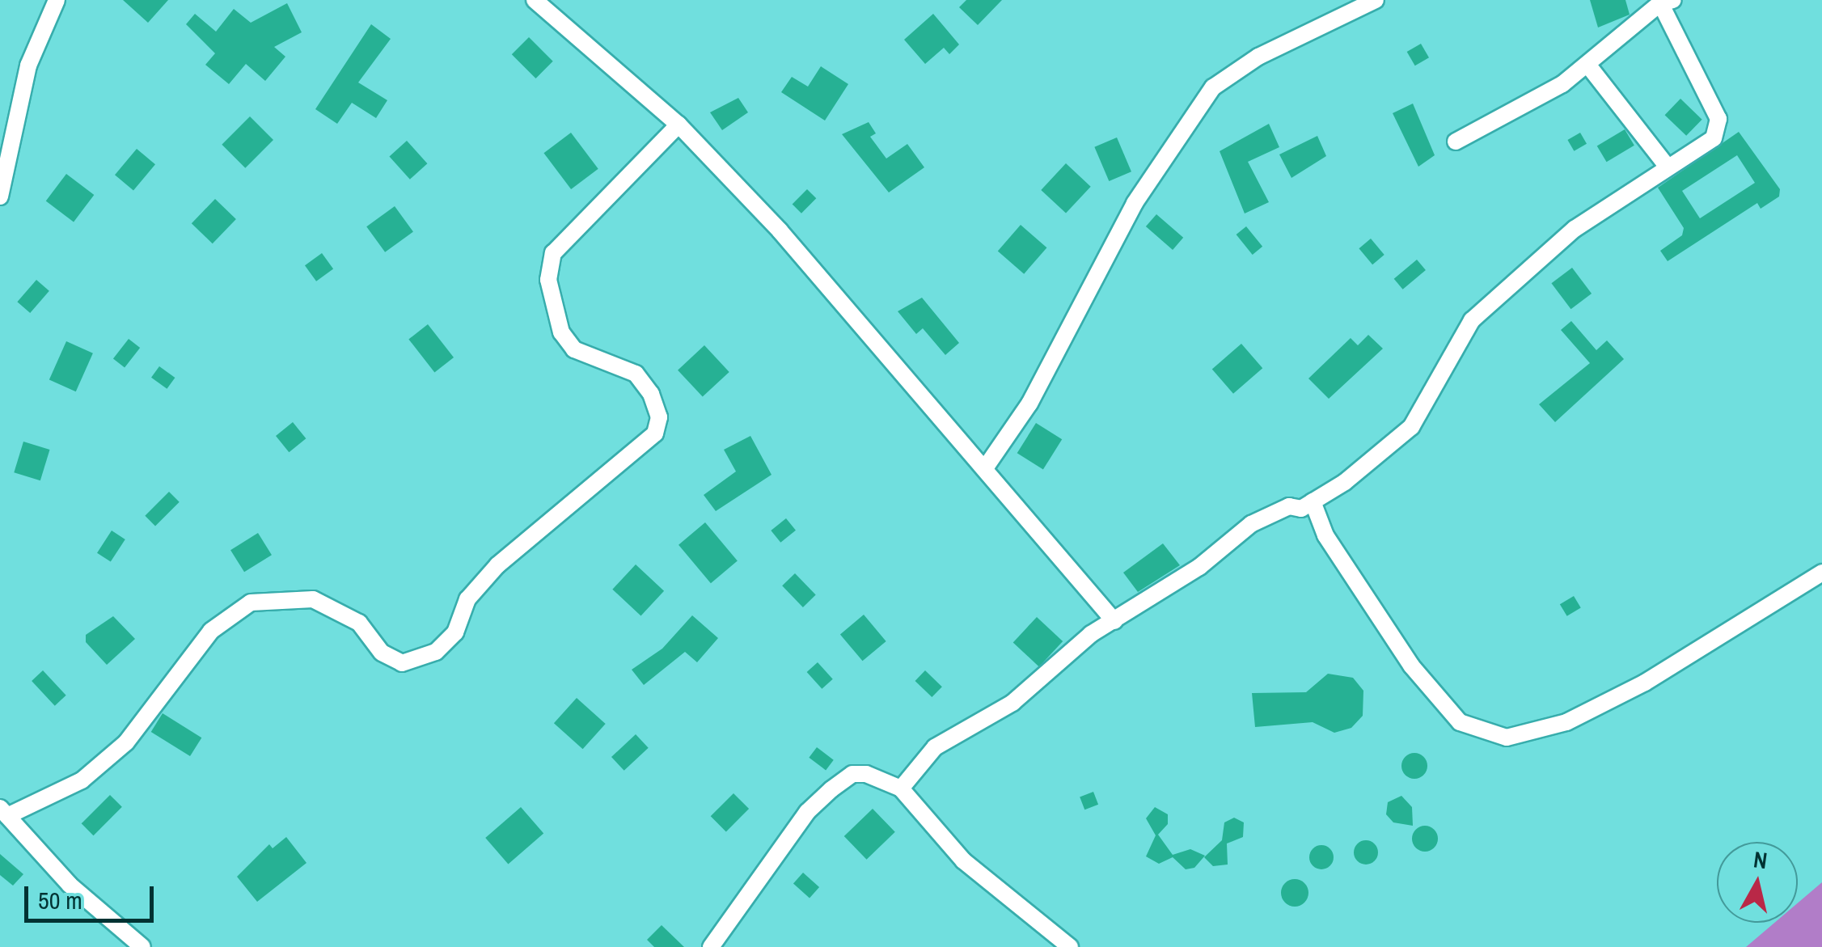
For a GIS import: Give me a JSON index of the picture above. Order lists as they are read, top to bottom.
{
  "scale_bar": "50 m",
  "north": "top"
}
